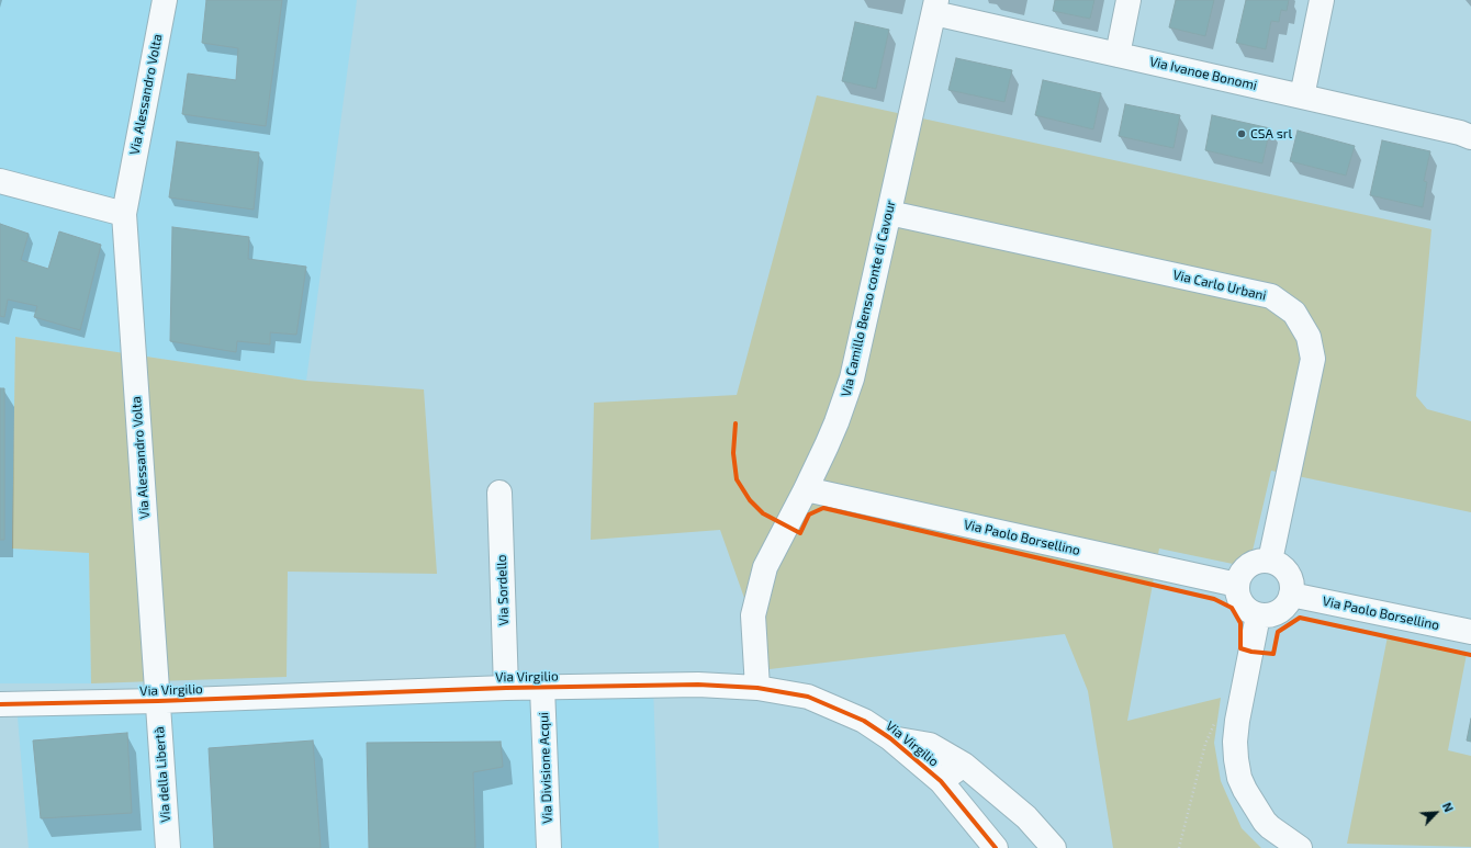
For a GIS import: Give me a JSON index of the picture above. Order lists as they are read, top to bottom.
{
  "streets": {
    "street": [
      "Via Ivanoe Bonomi",
      "Via Alessandro Volta",
      "Via Carlo Urbani",
      "Via Camillo Benso conte di Cavour",
      "Via Paolo Borsellino",
      "Via Sordello",
      "Via Virgilio",
      "Via Divisione Acqui",
      "Via della Libertà"
    ]
  },
  "crossings": [
    ["Via Ivanoe Bonomi", "Via Camillo Benso conte di Cavour"],
    ["Via Alessandro Volta", "Via Virgilio"],
    ["Via Alessandro Volta", "Via della Libertà"],
    ["Via Carlo Urbani", "Via Camillo Benso conte di Cavour"],
    ["Via Carlo Urbani", "Via Paolo Borsellino"],
    ["Via Camillo Benso conte di Cavour", "Via Paolo Borsellino"],
    ["Via Camillo Benso conte di Cavour", "Via Virgilio"],
    ["Via Sordello", "Via Virgilio"],
    ["Via Virgilio", "Via Divisione Acqui"],
    ["Via Virgilio", "Via della Libertà"]
  ],
  "places": ["CSA srl"],
  "north": "top right"
}
